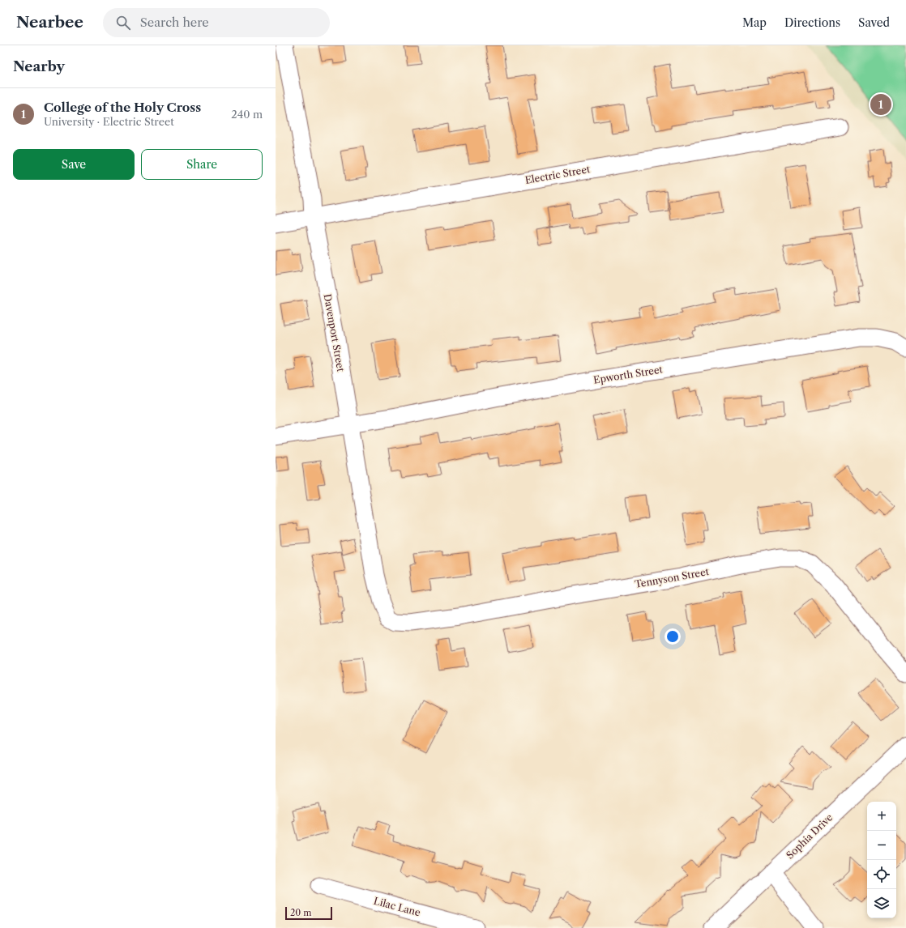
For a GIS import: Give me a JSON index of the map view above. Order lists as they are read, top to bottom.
{
  "streets": {
    "street": [
      "Electric Street",
      "Davenport Street",
      "Epworth Street",
      "Tennyson Street",
      "Sophia Drive",
      "Lilac Lane"
    ]
  },
  "crossings": [
    ["Electric Street", "Davenport Street"],
    ["Davenport Street", "Epworth Street"],
    ["Davenport Street", "Tennyson Street"]
  ],
  "scale_bar": "20 m",
  "page": {
    "header": "Nearbee",
    "search": "Search here",
    "nav": ["Map", "Directions", "Saved"],
    "heading": "Nearby",
    "list": [
      {
        "mark": "1",
        "name": "College of the Holy Cross",
        "note": "University · Electric Street",
        "value": "240 m"
      }
    ],
    "pins": "1",
    "buttons": ["Save", "Share"],
    "map_buttons": ["+", "−"],
    "scale": "20 m"
  }
}
